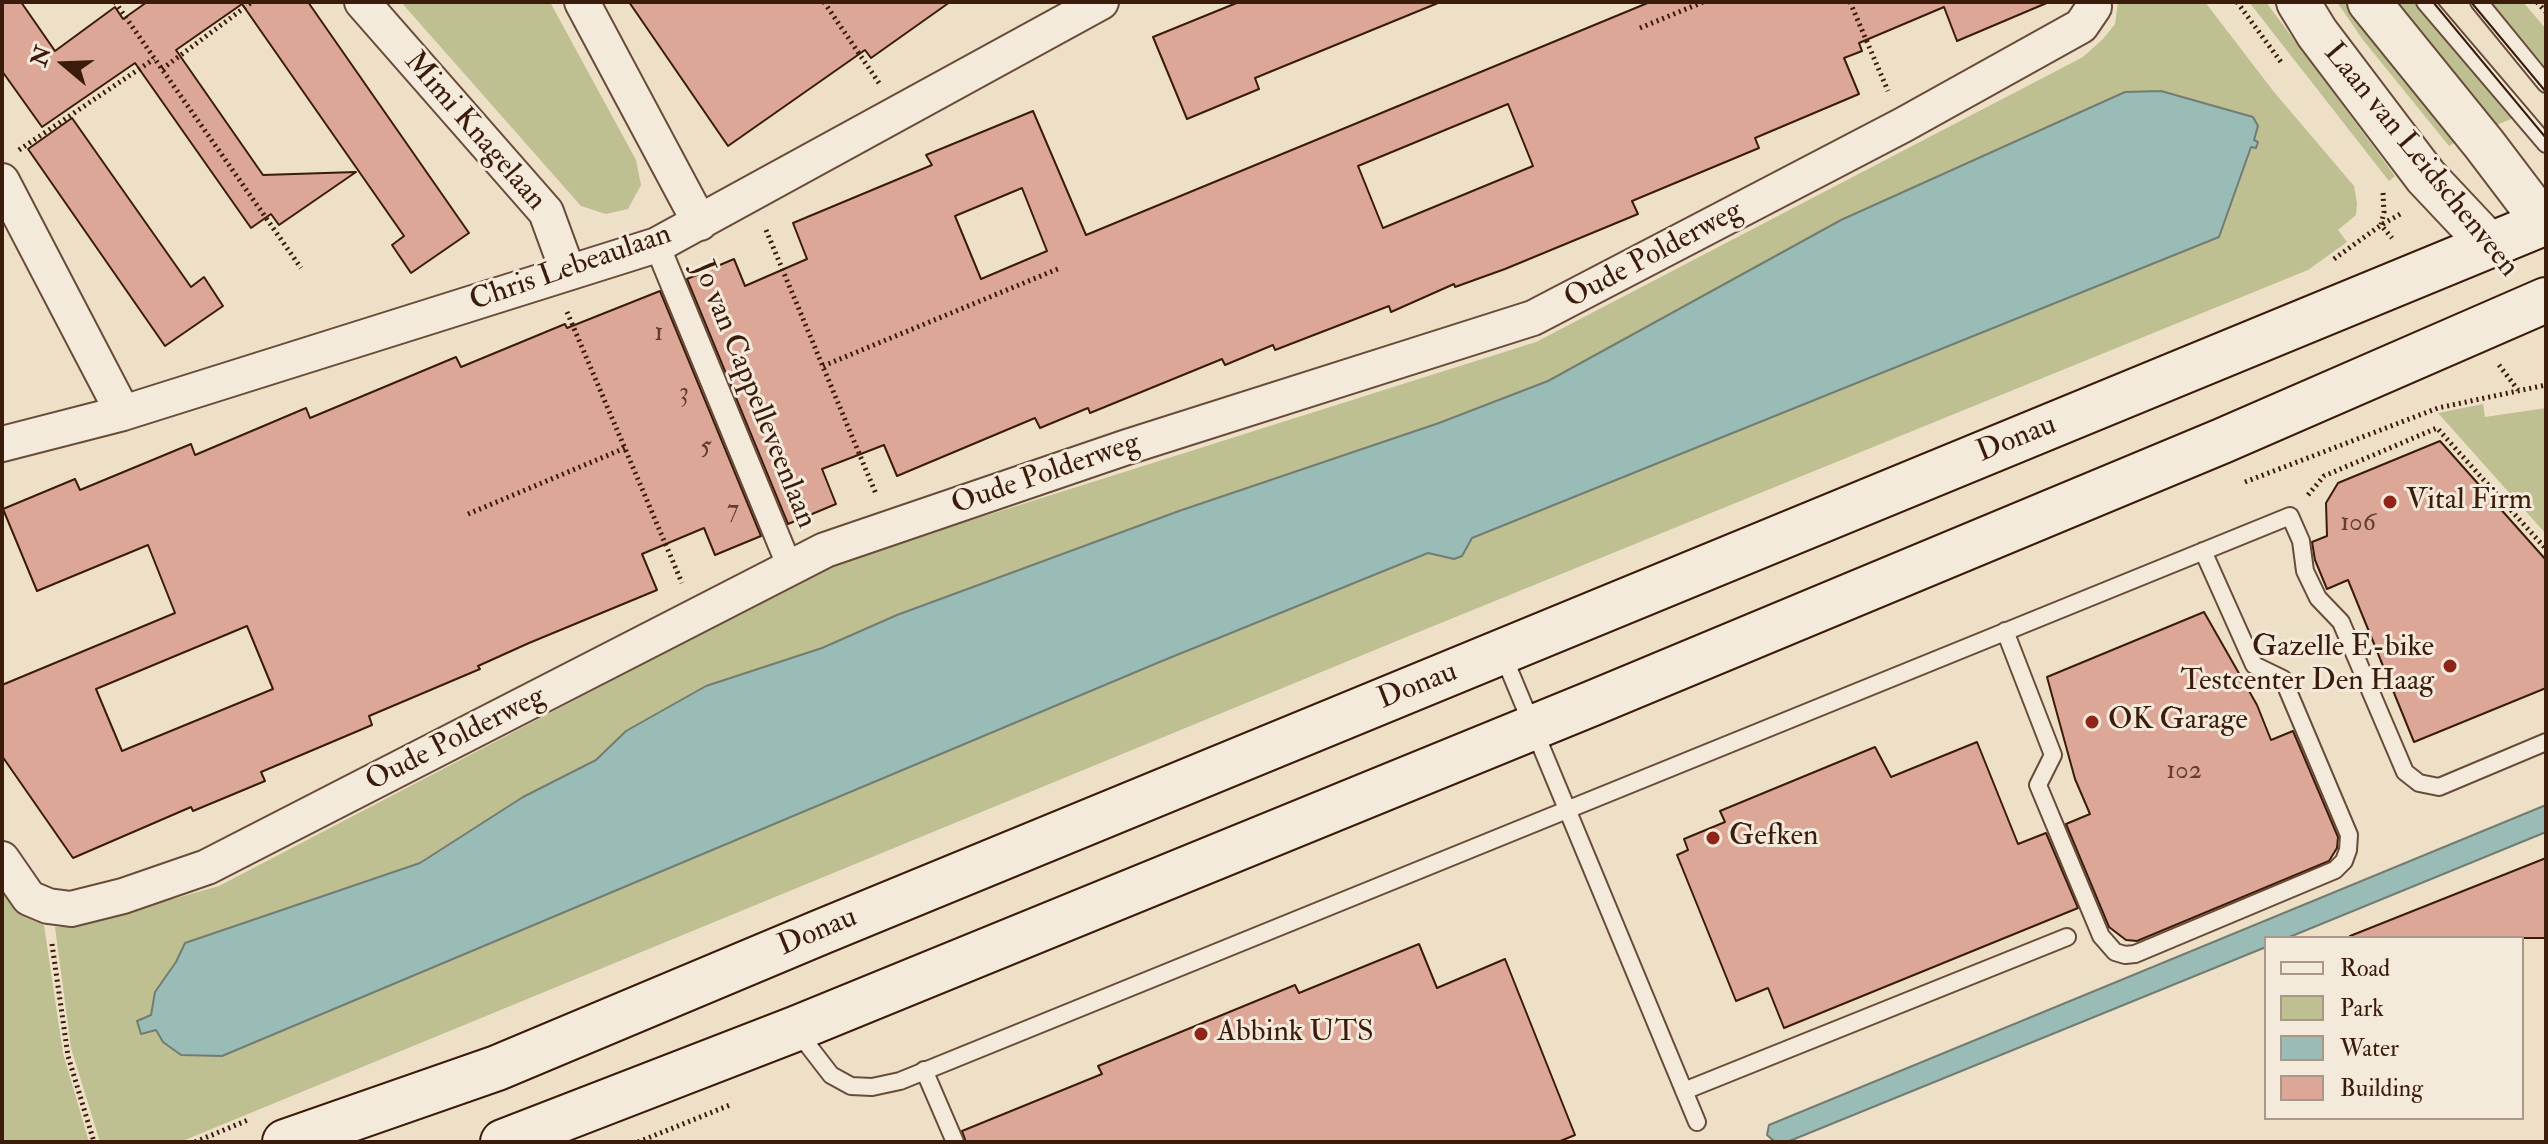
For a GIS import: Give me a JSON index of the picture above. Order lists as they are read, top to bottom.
{
  "streets": {
    "main road": ["Laan van Leidschenveen", "Donau"],
    "street": [
      "Mimi Knagelaan",
      "Oude Polderweg",
      "Chris Lebeaulaan",
      "Jo van Cappelleveenlaan"
    ]
  },
  "crossings": [
    ["Mimi Knagelaan", "Chris Lebeaulaan"],
    ["Laan van Leidschenveen", "Donau"],
    ["Oude Polderweg", "Jo van Cappelleveenlaan"],
    ["Chris Lebeaulaan", "Jo van Cappelleveenlaan"]
  ],
  "places": [
    "Vital Firm",
    "Gazelle E-bike Testcenter Den Haag",
    "OK Garage",
    "Gefken",
    "Abbink UTS"
  ],
  "house_numbers": [
    "1",
    "3",
    "5",
    "7",
    "106",
    "102"
  ],
  "legend": [
    "Road",
    "Park",
    "Water",
    "Building"
  ],
  "north": "left"
}
